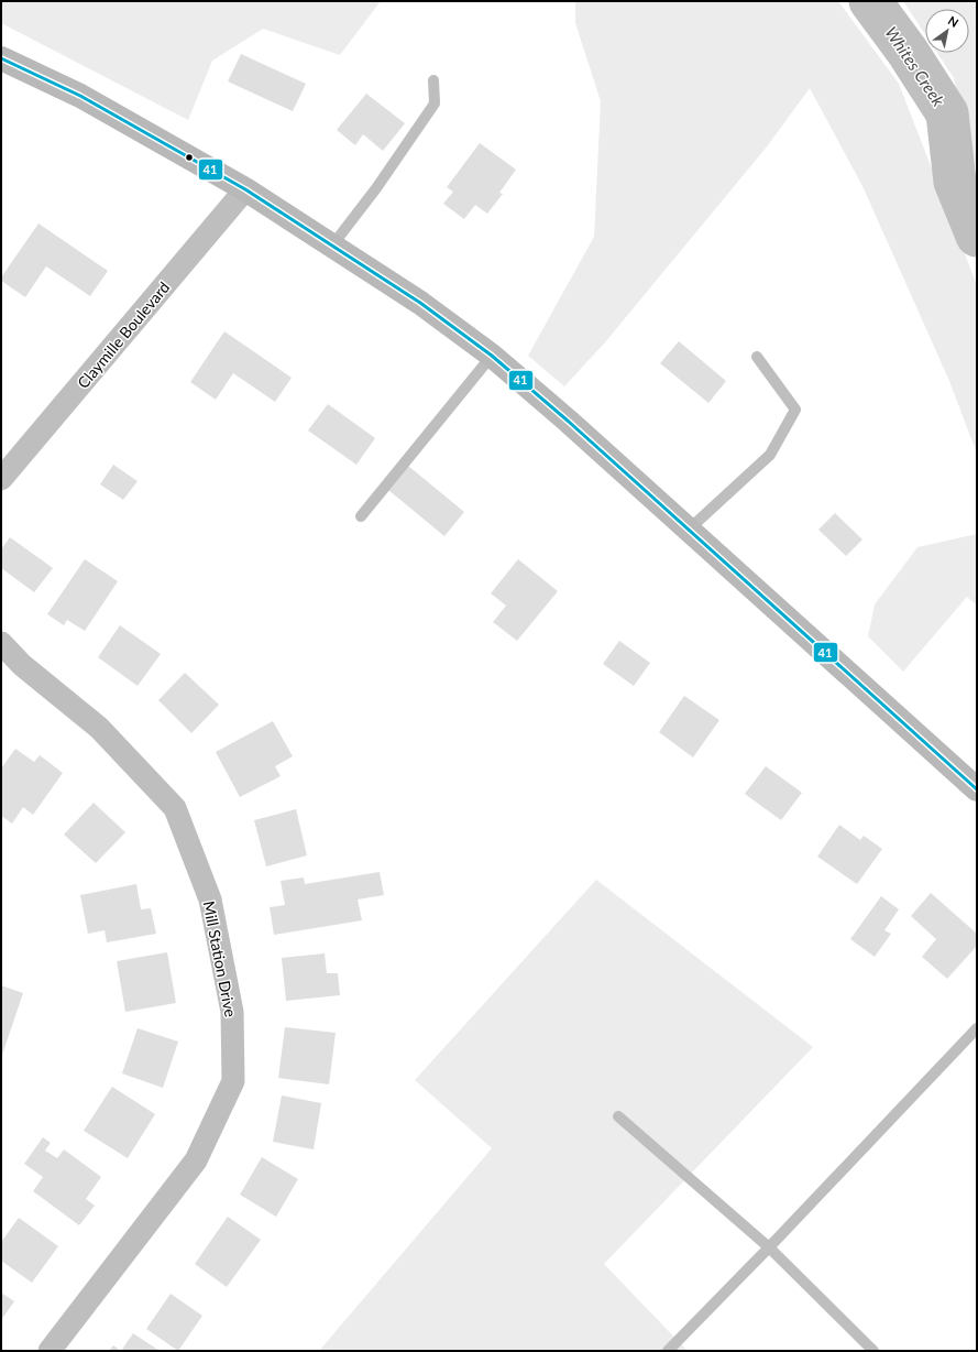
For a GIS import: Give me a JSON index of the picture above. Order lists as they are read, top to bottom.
{
  "streets": {
    "street": ["Claymille Boulevard", "Mill Station Drive"]
  },
  "water": ["Whites Creek"],
  "lines": ["transit line 41"],
  "north": "top right"
}
